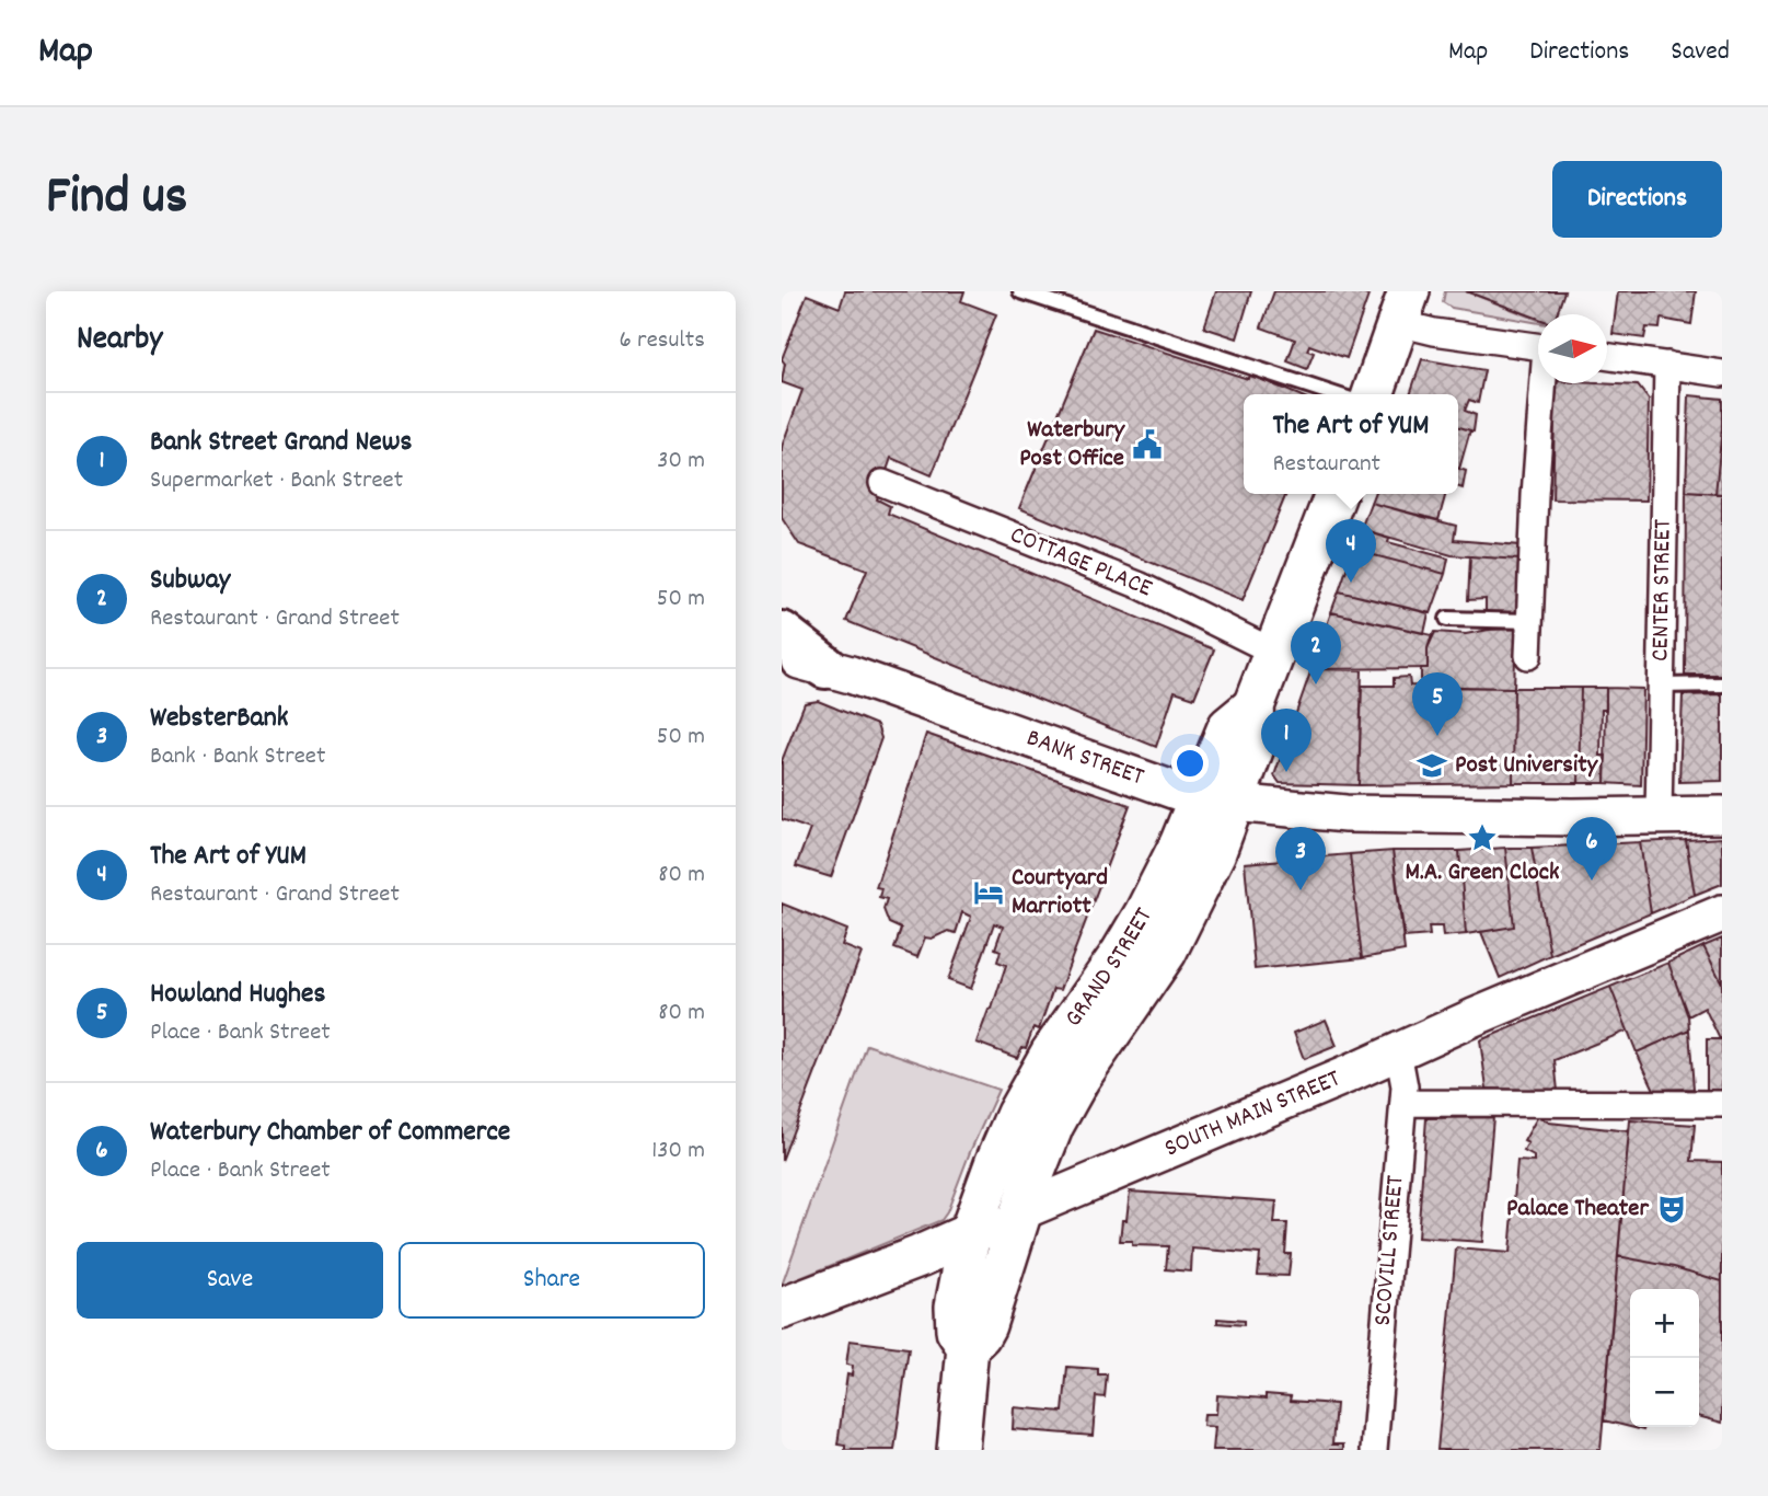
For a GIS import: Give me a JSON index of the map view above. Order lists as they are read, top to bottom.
{
  "streets": {
    "main road": ["BANK STREET", "GRAND STREET", "SOUTH MAIN STREET"],
    "street": ["COTTAGE PLACE", "CENTER STREET", "SCOVILL STREET"]
  },
  "crossings": [
    ["COTTAGE PLACE", "GRAND STREET"],
    ["CENTER STREET", "BANK STREET"],
    ["BANK STREET", "GRAND STREET"],
    ["GRAND STREET", "SOUTH MAIN STREET"],
    ["SOUTH MAIN STREET", "SCOVILL STREET"]
  ],
  "places": {
    "public building": ["Waterbury Post Office"],
    "school or university": ["Post University"],
    "place": ["M.A. Green Clock"],
    "hotel": ["Courtyard Marriott"],
    "theatre": ["Palace Theater"]
  },
  "north": "right",
  "page": {
    "header": "Map",
    "nav": ["Map", "Directions", "Saved"],
    "title": "Find us",
    "buttons": [
      "Directions",
      ["Save", "Share"]
    ],
    "heading": ["Nearby", "6 results"],
    "list": [
      {
        "mark": "1",
        "name": "Bank Street Grand News",
        "note": "Supermarket · Bank Street",
        "value": "30 m"
      },
      {
        "mark": "2",
        "name": "Subway",
        "note": "Restaurant · Grand Street",
        "value": "50 m"
      },
      {
        "mark": "3",
        "name": "WebsterBank",
        "note": "Bank · Bank Street",
        "value": "50 m"
      },
      {
        "mark": "4",
        "name": "The Art of YUM",
        "note": "Restaurant · Grand Street",
        "value": "80 m"
      },
      {
        "mark": "5",
        "name": "Howland Hughes",
        "note": "Place · Bank Street",
        "value": "80 m"
      },
      {
        "mark": "6",
        "name": "Waterbury Chamber of Commerce",
        "note": "Place · Bank Street",
        "value": "130 m"
      }
    ],
    "popup": ["The Art of YUM", "Restaurant"],
    "pins": [
      "4",
      "2",
      "5",
      "1",
      "6",
      "3"
    ],
    "map_buttons": ["+", "−"]
  }
}
